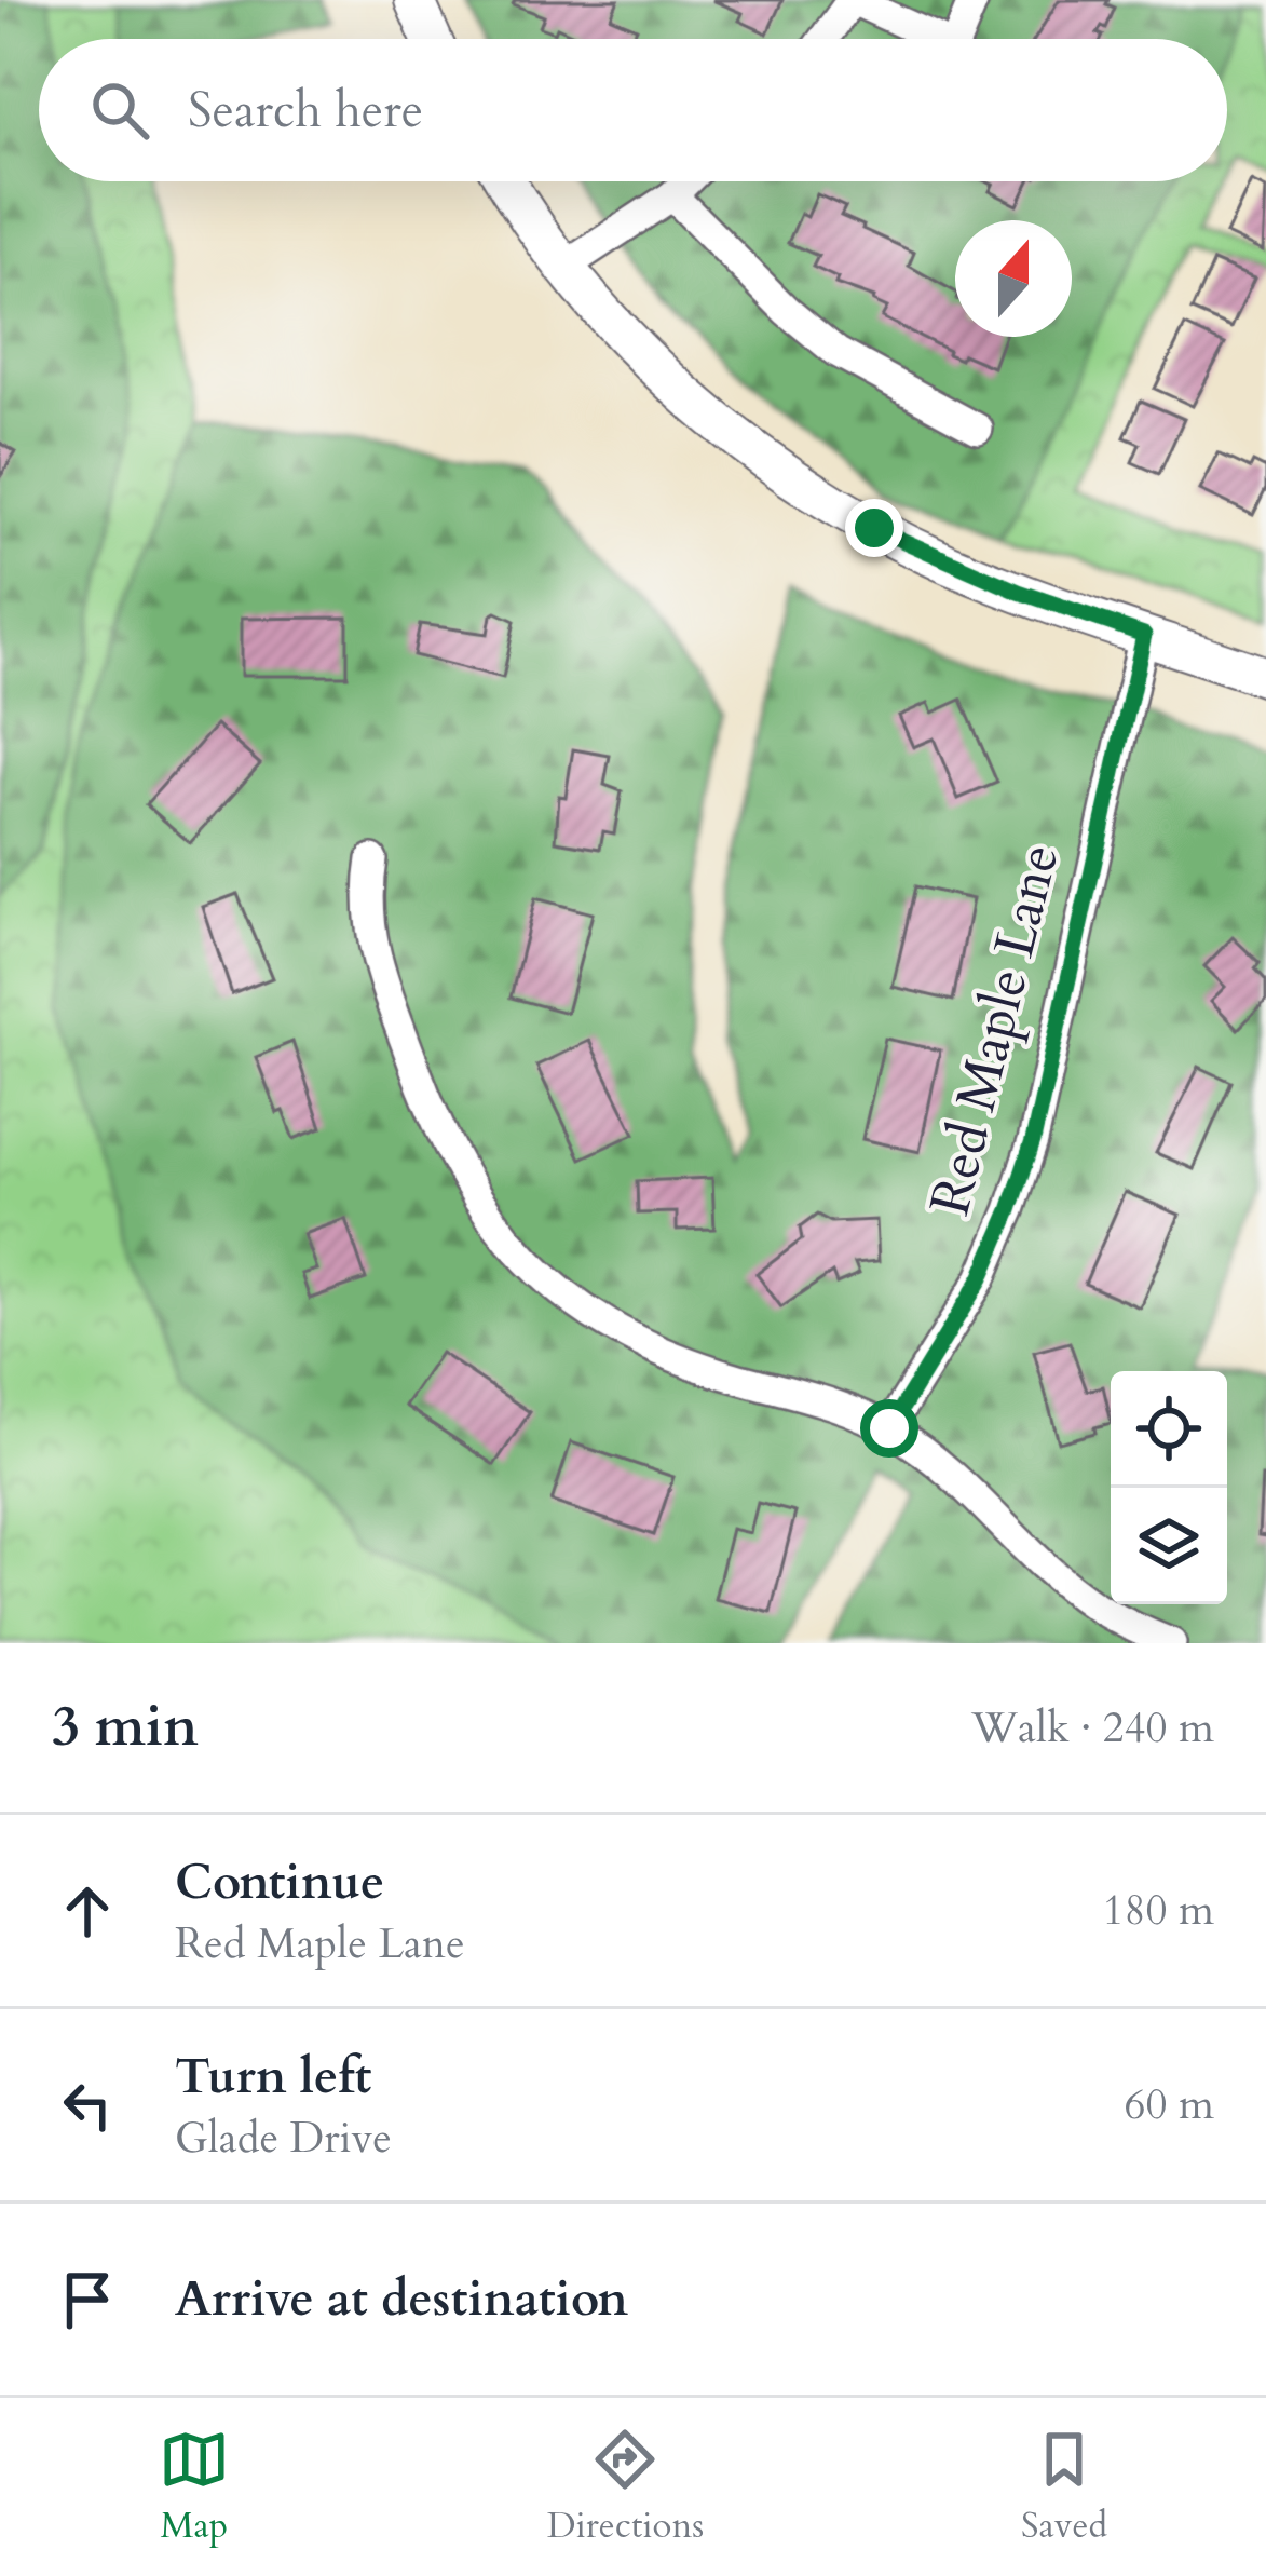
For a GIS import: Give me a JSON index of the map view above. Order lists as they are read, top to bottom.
{
  "streets": {
    "street": ["Red Maple Lane"]
  },
  "north": "top",
  "page": {
    "search": "Search here",
    "heading": ["3 min", "Walk · 240 m"],
    "list": [
      ["Continue", "Red Maple Lane", "180 m"],
      ["Turn left", "Glade Drive", "60 m"],
      "Arrive at destination"
    ],
    "nav": ["Map", "Directions", "Saved"]
  }
}
